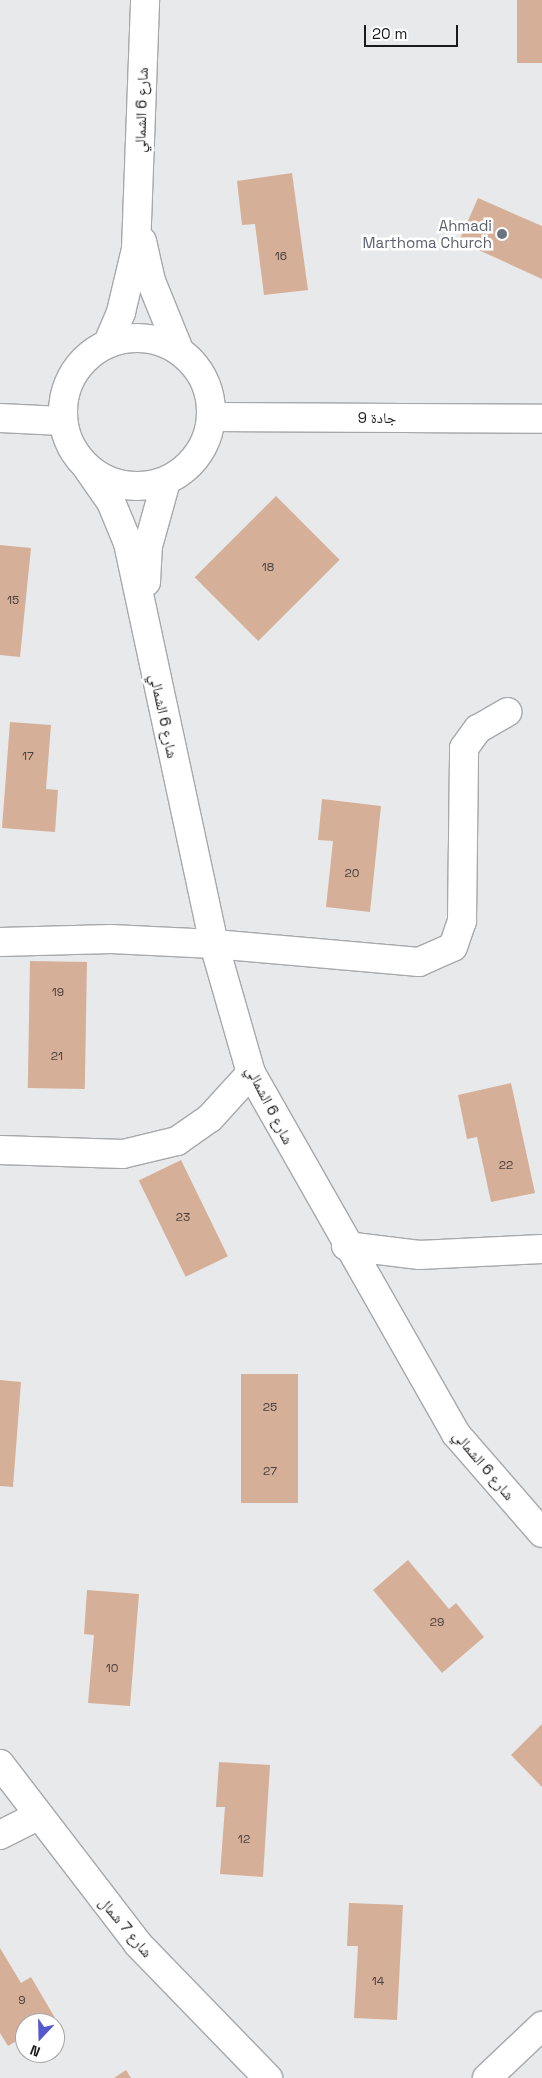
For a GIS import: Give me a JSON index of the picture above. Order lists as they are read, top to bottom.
{
  "streets": {
    "street": ["شارع 6 الشمالي", "جادة 9", "شارع 7 شمال"]
  },
  "crossings": [
    ["شارع 6 الشمالي", "جادة 9"]
  ],
  "places": ["Ahmadi Marthoma Church"],
  "house_numbers": [
    "16",
    "18",
    "15",
    "17",
    "20",
    "19",
    "21",
    "22",
    "23",
    "25",
    "27",
    "29",
    "10",
    "12",
    "14",
    "9"
  ],
  "scale_bar": "20 m",
  "north": "bottom"
}
